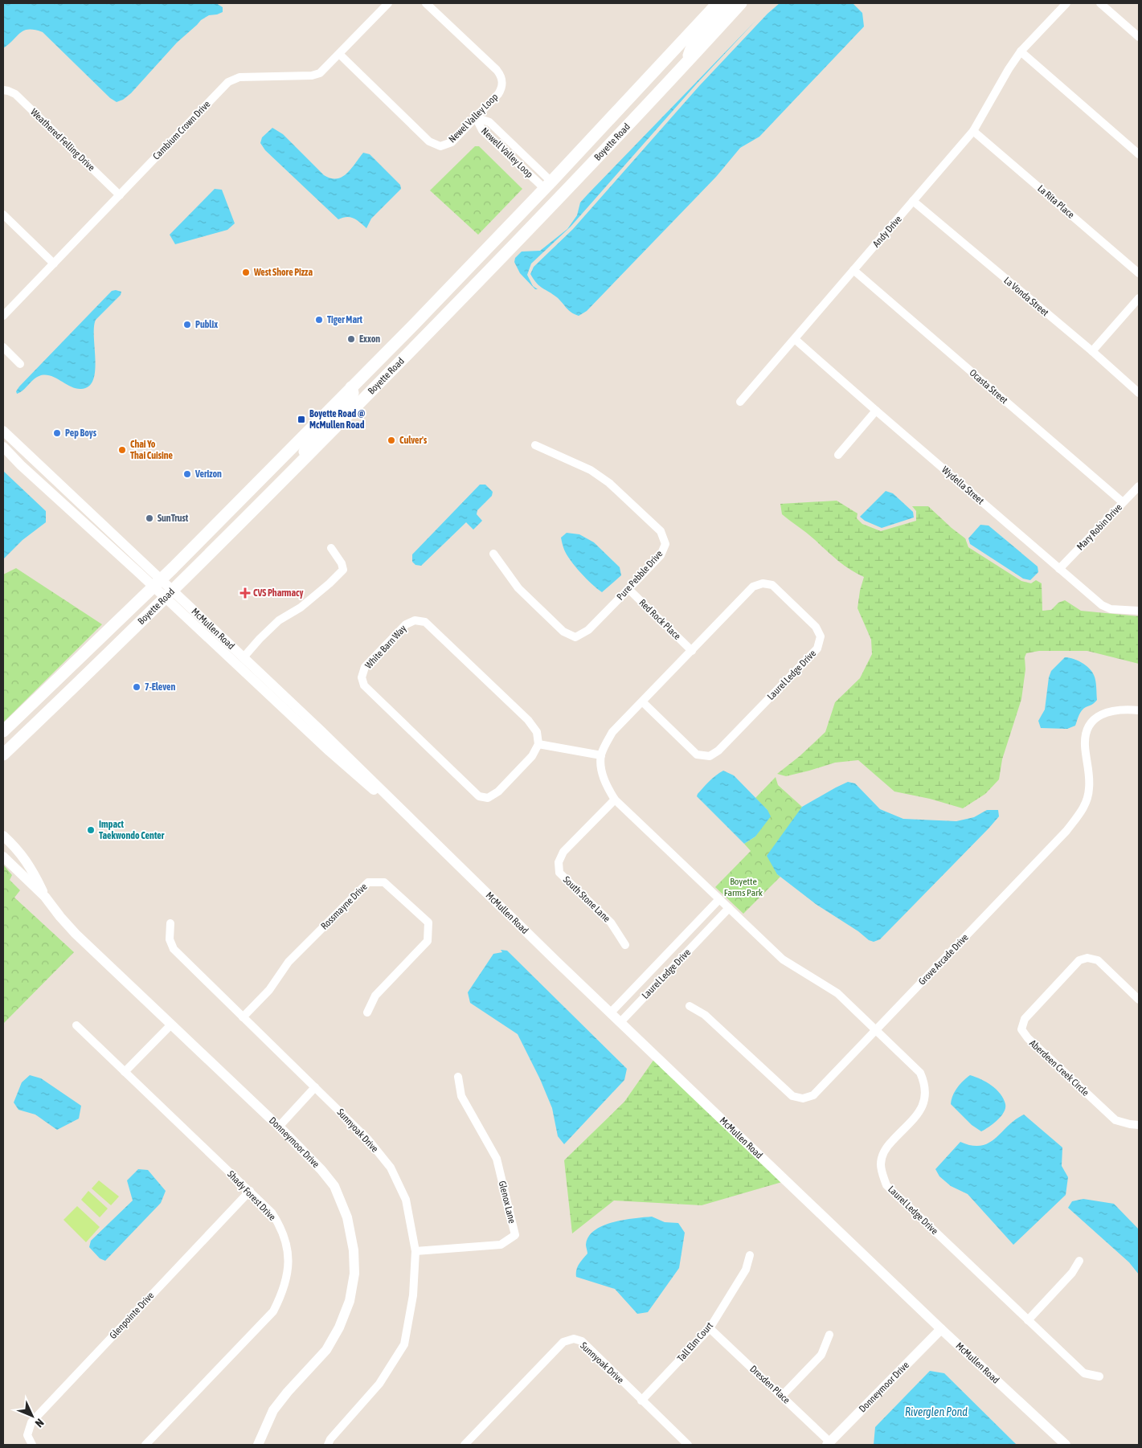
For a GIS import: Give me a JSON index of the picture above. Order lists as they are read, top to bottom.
{
  "streets": {
    "main road": ["Boyette Road"],
    "street": [
      "Newel Valley Loop",
      "Cambium Crown Drive",
      "Weathered Felling Drive",
      "Newell Valley Loop",
      "La Rita Place",
      "Andy Drive",
      "La Vonda Street",
      "Ocasta Street",
      "Wydella Street",
      "Mary Robin Drive",
      "Pure Pebble Drive",
      "Red Rock Place",
      "McMullen Road",
      "White Barn Way",
      "Laurel Ledge Drive",
      "South Stone Lane",
      "Rossmayne Drive",
      "Grove Arcade Drive",
      "Aberdeen Creek Circle",
      "Sunnyoak Drive",
      "Donneymoor Drive",
      "Shady Forest Drive",
      "Glenox Lane",
      "Glenpointe Drive",
      "Tall Elm Court",
      "Dresden Place"
    ]
  },
  "crossings": [
    ["Newel Valley Loop", "Cambium Crown Drive"],
    ["Newel Valley Loop", "Newell Valley Loop"],
    ["Cambium Crown Drive", "Weathered Felling Drive"],
    ["Boyette Road", "Newell Valley Loop"],
    ["Boyette Road", "McMullen Road"],
    ["La Rita Place", "Andy Drive"],
    ["Andy Drive", "La Vonda Street"],
    ["Andy Drive", "Ocasta Street"],
    ["Andy Drive", "Wydella Street"],
    ["Ocasta Street", "Mary Robin Drive"],
    ["Wydella Street", "Mary Robin Drive"],
    ["Pure Pebble Drive", "Red Rock Place"],
    ["Red Rock Place", "Laurel Ledge Drive"],
    ["McMullen Road", "Laurel Ledge Drive"],
    ["McMullen Road", "Donneymoor Drive"],
    ["Laurel Ledge Drive", "South Stone Lane"],
    ["Laurel Ledge Drive", "Grove Arcade Drive"],
    ["Rossmayne Drive", "Sunnyoak Drive"],
    ["Sunnyoak Drive", "Glenox Lane"],
    ["Sunnyoak Drive", "Tall Elm Court"],
    ["Donneymoor Drive", "Dresden Place"],
    ["Shady Forest Drive", "Glenpointe Drive"],
    ["Tall Elm Court", "Dresden Place"]
  ],
  "water": ["Riverglen Pond"],
  "parks": ["Boyette Farms Park"],
  "places": {
    "other": [
      "West Shore Pizza",
      "Tiger Mart",
      "Publix",
      "Exxon",
      "Pep Boys",
      "Culver's",
      "Chai Yo Thai Cuisine",
      "Verizon",
      "SunTrust",
      "7-Eleven",
      "Impact Taekwondo Center"
    ],
    "transit": ["Boyette Road @ McMullen Road"],
    "health": ["CVS Pharmacy"]
  },
  "north": "bottom right"
}
